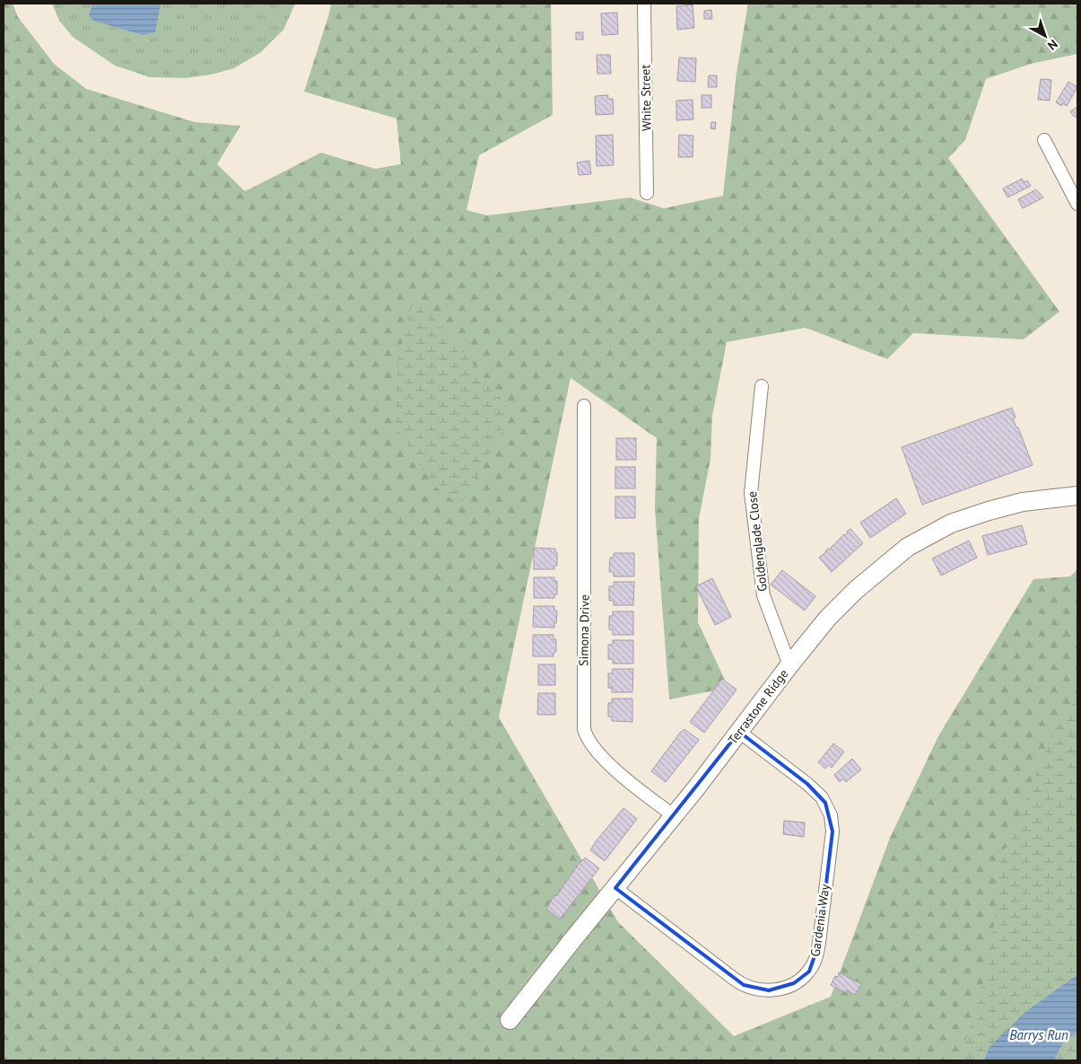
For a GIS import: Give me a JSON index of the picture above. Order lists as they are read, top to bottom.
{
  "streets": {
    "street": [
      "White Street",
      "Goldenglade Close",
      "Simona Drive",
      "Terrastone Ridge",
      "Gardenia Way"
    ]
  },
  "crossings": [
    ["Goldenglade Close", "Terrastone Ridge"],
    ["Simona Drive", "Terrastone Ridge"],
    ["Terrastone Ridge", "Gardenia Way"]
  ],
  "water": ["Barrys Run"],
  "north": "bottom right"
}
